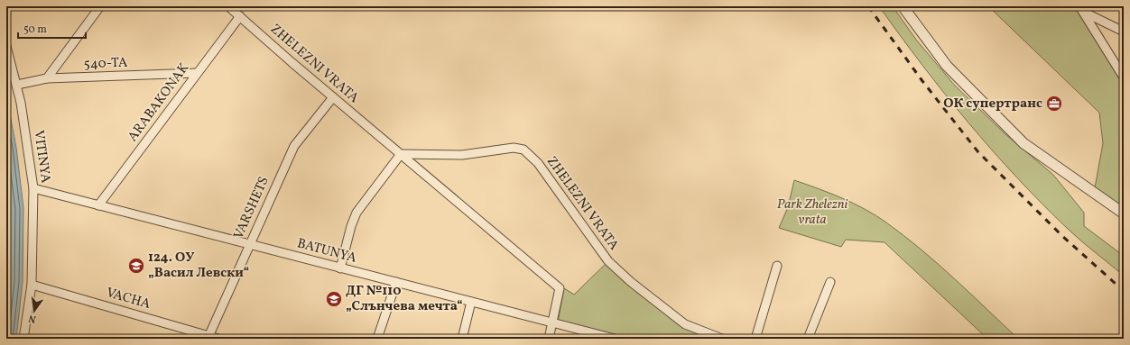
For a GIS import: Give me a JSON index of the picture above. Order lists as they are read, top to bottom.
{
  "streets": {
    "street": [
      "540-ТА",
      "ZHELEZNI VRATA",
      "ARABAKONAK",
      "VITINYA",
      "VARSHETS",
      "BATUNYA",
      "VACHA"
    ]
  },
  "crossings": [
    ["540-ТА", "ARABAKONAK"],
    ["540-ТА", "VITINYA"],
    ["ZHELEZNI VRATA", "ARABAKONAK"],
    ["ZHELEZNI VRATA", "VARSHETS"],
    ["ZHELEZNI VRATA", "BATUNYA"],
    ["ARABAKONAK", "BATUNYA"],
    ["VITINYA", "BATUNYA"],
    ["VITINYA", "VACHA"],
    ["VARSHETS", "BATUNYA"],
    ["VARSHETS", "VACHA"]
  ],
  "parks": ["Park Zhelezni vrata"],
  "places": {
    "office": ["ОК супертранс"],
    "school or university": ["124. ОУ „Васил Левски“", "ДГ №110 „Слънчева мечта“"]
  },
  "scale_bar": "50 m",
  "north": "bottom"
}
